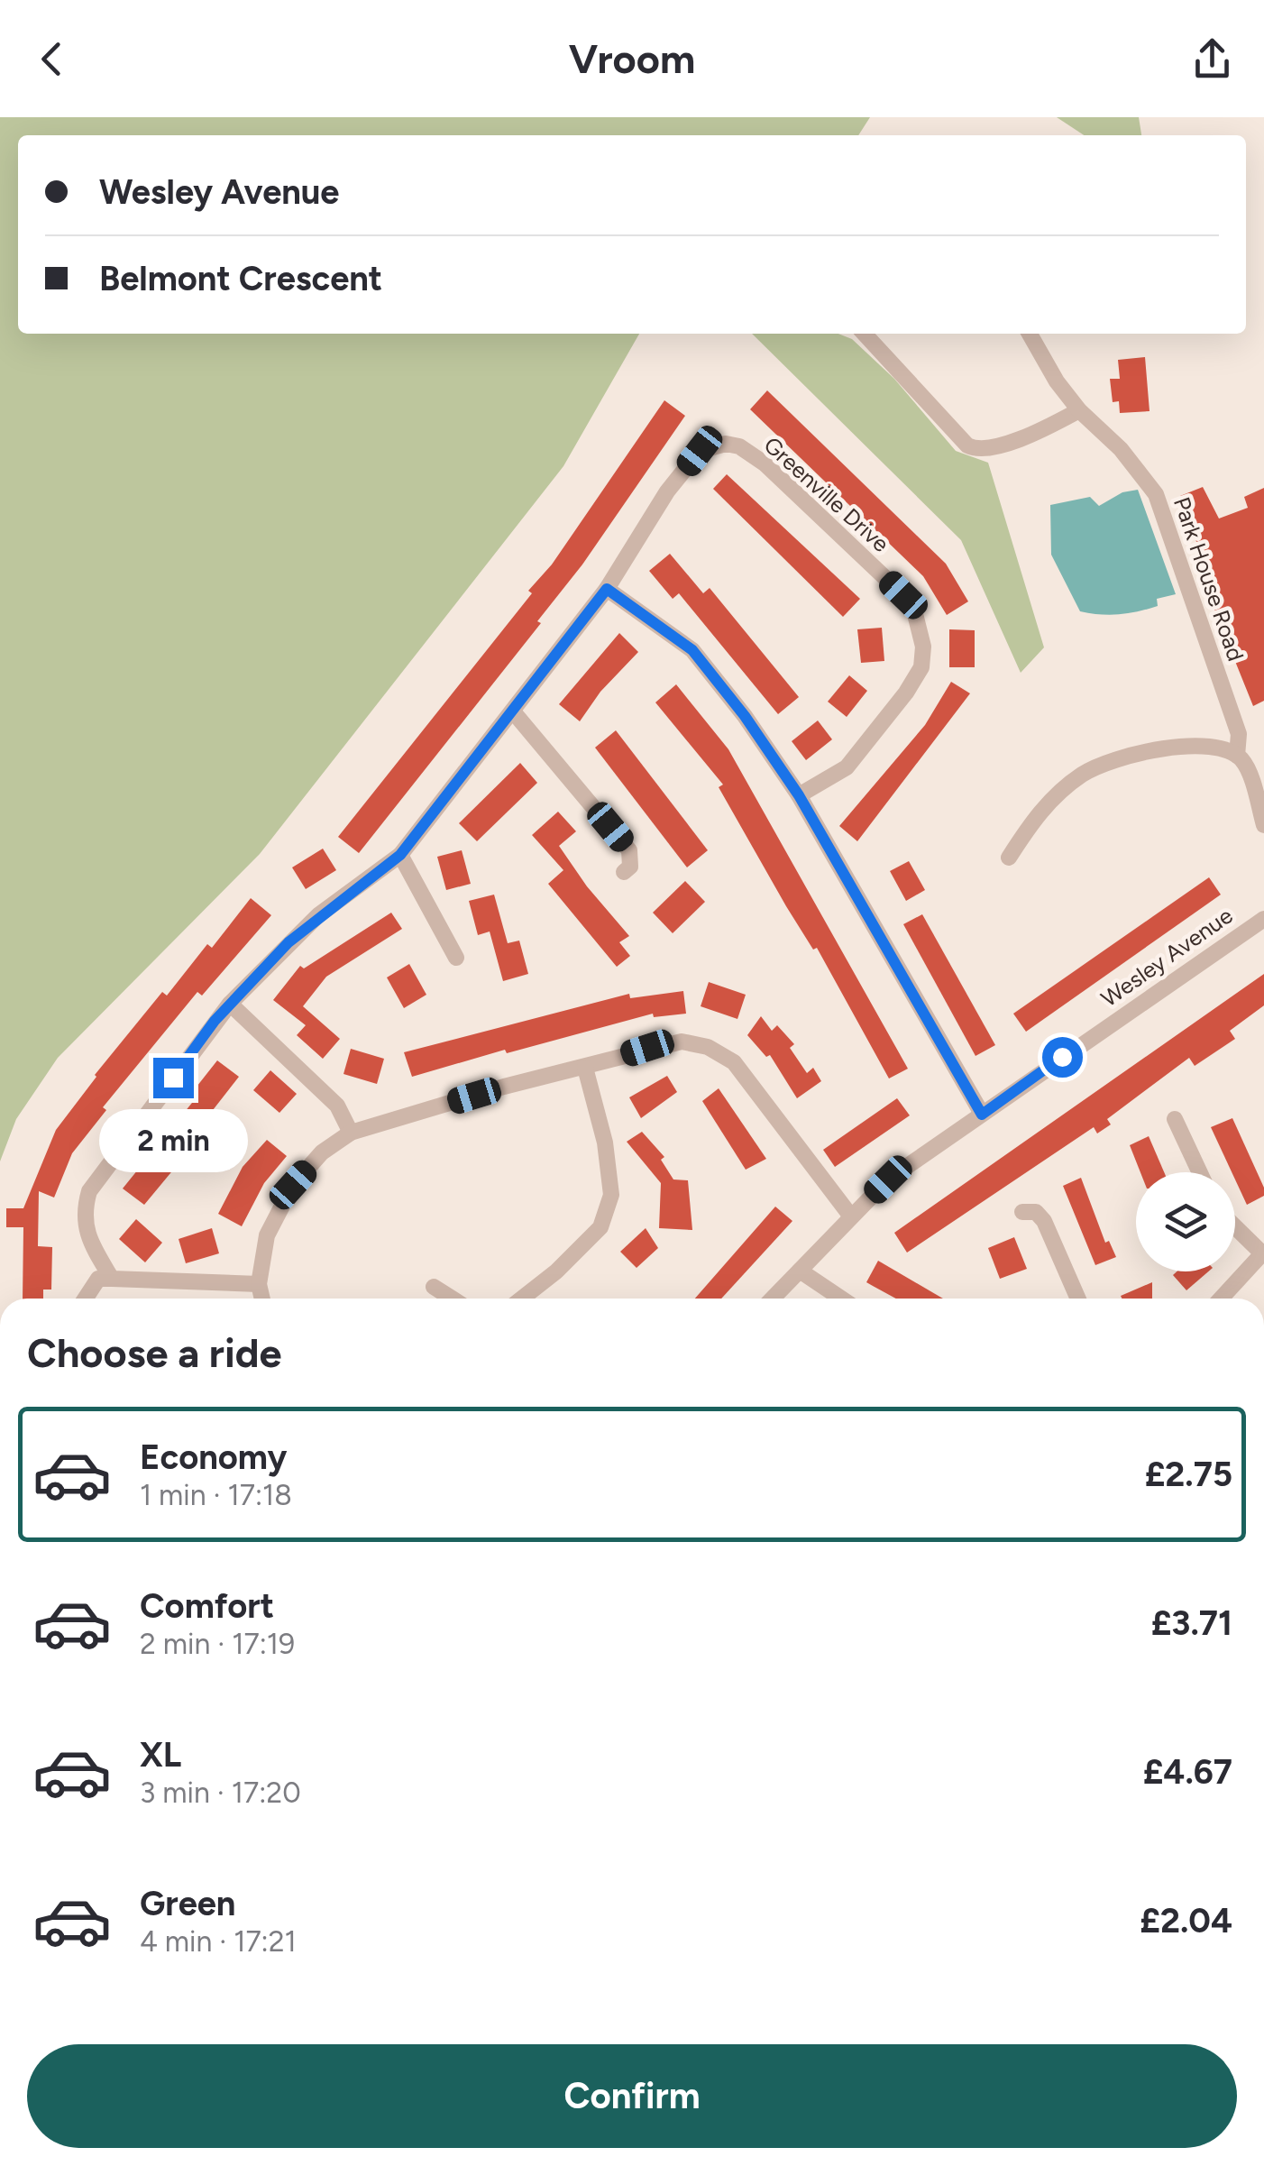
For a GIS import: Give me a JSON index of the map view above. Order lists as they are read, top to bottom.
{
  "streets": {
    "street": ["Greenville Drive", "Park House Road", "Wesley Avenue"]
  },
  "page": {
    "header": "Vroom",
    "banner": ["Wesley Avenue", "Belmont Crescent"],
    "bubble": "2 min",
    "heading": "Choose a ride",
    "list": [
      {
        "name": "Economy",
        "note": "1 min · 17:18",
        "value": "£2.75"
      },
      {
        "name": "Comfort",
        "note": "2 min · 17:19",
        "value": "£3.71"
      },
      {
        "name": "XL",
        "note": "3 min · 17:20",
        "value": "£4.67"
      },
      {
        "name": "Green",
        "note": "4 min · 17:21",
        "value": "£2.04"
      }
    ],
    "buttons": "Confirm"
  }
}
